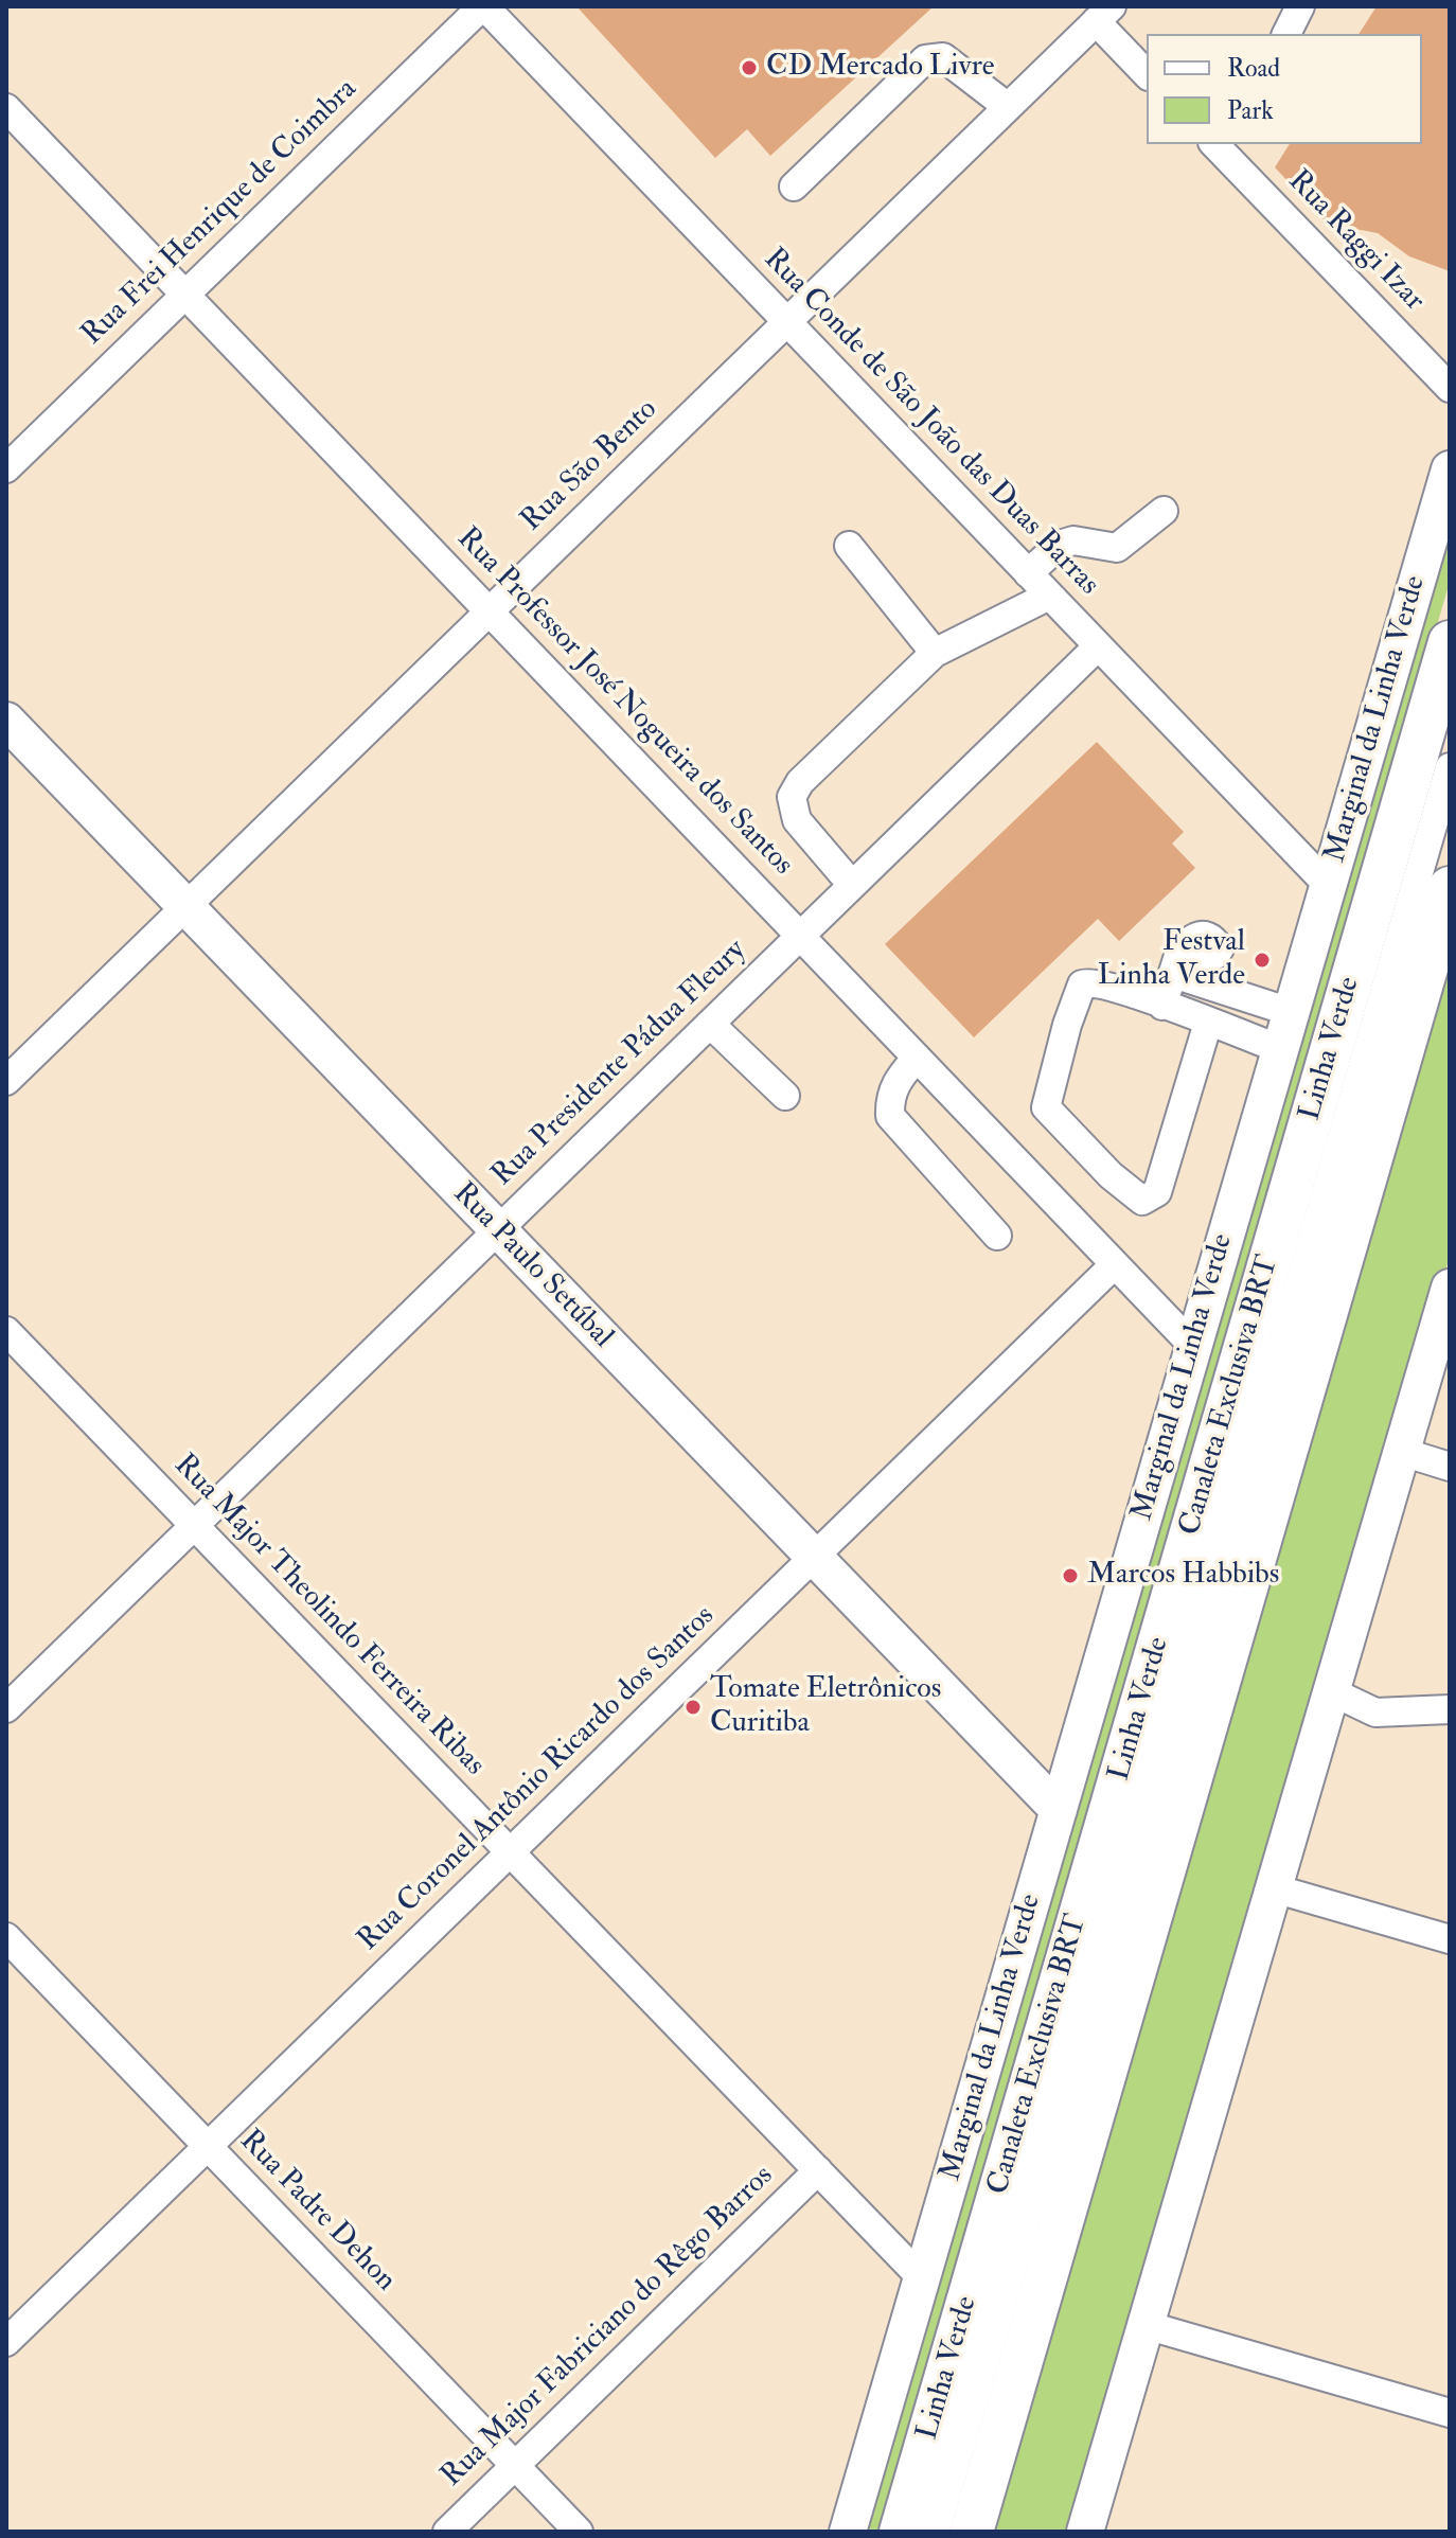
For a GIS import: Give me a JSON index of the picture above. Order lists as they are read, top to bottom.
{
  "streets": {
    "highway": ["Linha Verde"],
    "main road": ["Marginal da Linha Verde", "Rua Paulo Setúbal"],
    "street": [
      "Rua Frei Henrique de Coimbra",
      "Rua Raggi Izar",
      "Rua Conde de São João das Duas Barras",
      "Rua São Bento",
      "Rua Professor José Nogueira dos Santos",
      "Rua Presidente Pádua Fleury",
      "Canaleta Exclusiva BRT",
      "Rua Major Theolindo Ferreira Ribas",
      "Rua Coronel Antônio Ricardo dos Santos",
      "Rua Padre Dehon",
      "Rua Major Fabriciano do Rêgo Barros"
    ]
  },
  "crossings": [
    ["Rua Frei Henrique de Coimbra", "Rua Conde de São João das Duas Barras"],
    ["Rua Frei Henrique de Coimbra", "Rua Professor José Nogueira dos Santos"],
    ["Rua Conde de São João das Duas Barras", "Rua São Bento"],
    ["Rua Conde de São João das Duas Barras", "Marginal da Linha Verde"],
    ["Rua Conde de São João das Duas Barras", "Rua Presidente Pádua Fleury"],
    ["Rua São Bento", "Rua Professor José Nogueira dos Santos"],
    ["Rua São Bento", "Rua Paulo Setúbal"],
    ["Rua Professor José Nogueira dos Santos", "Marginal da Linha Verde"],
    ["Rua Professor José Nogueira dos Santos", "Rua Presidente Pádua Fleury"],
    ["Rua Professor José Nogueira dos Santos", "Rua Coronel Antônio Ricardo dos Santos"],
    ["Marginal da Linha Verde", "Rua Paulo Setúbal"],
    ["Marginal da Linha Verde", "Rua Major Theolindo Ferreira Ribas"],
    ["Rua Presidente Pádua Fleury", "Rua Paulo Setúbal"],
    ["Rua Presidente Pádua Fleury", "Rua Major Theolindo Ferreira Ribas"],
    ["Rua Paulo Setúbal", "Rua Coronel Antônio Ricardo dos Santos"],
    ["Rua Major Theolindo Ferreira Ribas", "Rua Coronel Antônio Ricardo dos Santos"],
    ["Rua Major Theolindo Ferreira Ribas", "Rua Major Fabriciano do Rêgo Barros"],
    ["Rua Coronel Antônio Ricardo dos Santos", "Rua Padre Dehon"],
    ["Rua Padre Dehon", "Rua Major Fabriciano do Rêgo Barros"]
  ],
  "places": [
    "CD Mercado Livre",
    "Festval Linha Verde",
    "Marcos Habbibs",
    "Tomate Eletrônicos Curitiba"
  ],
  "legend": ["Road", "Park"]
}
